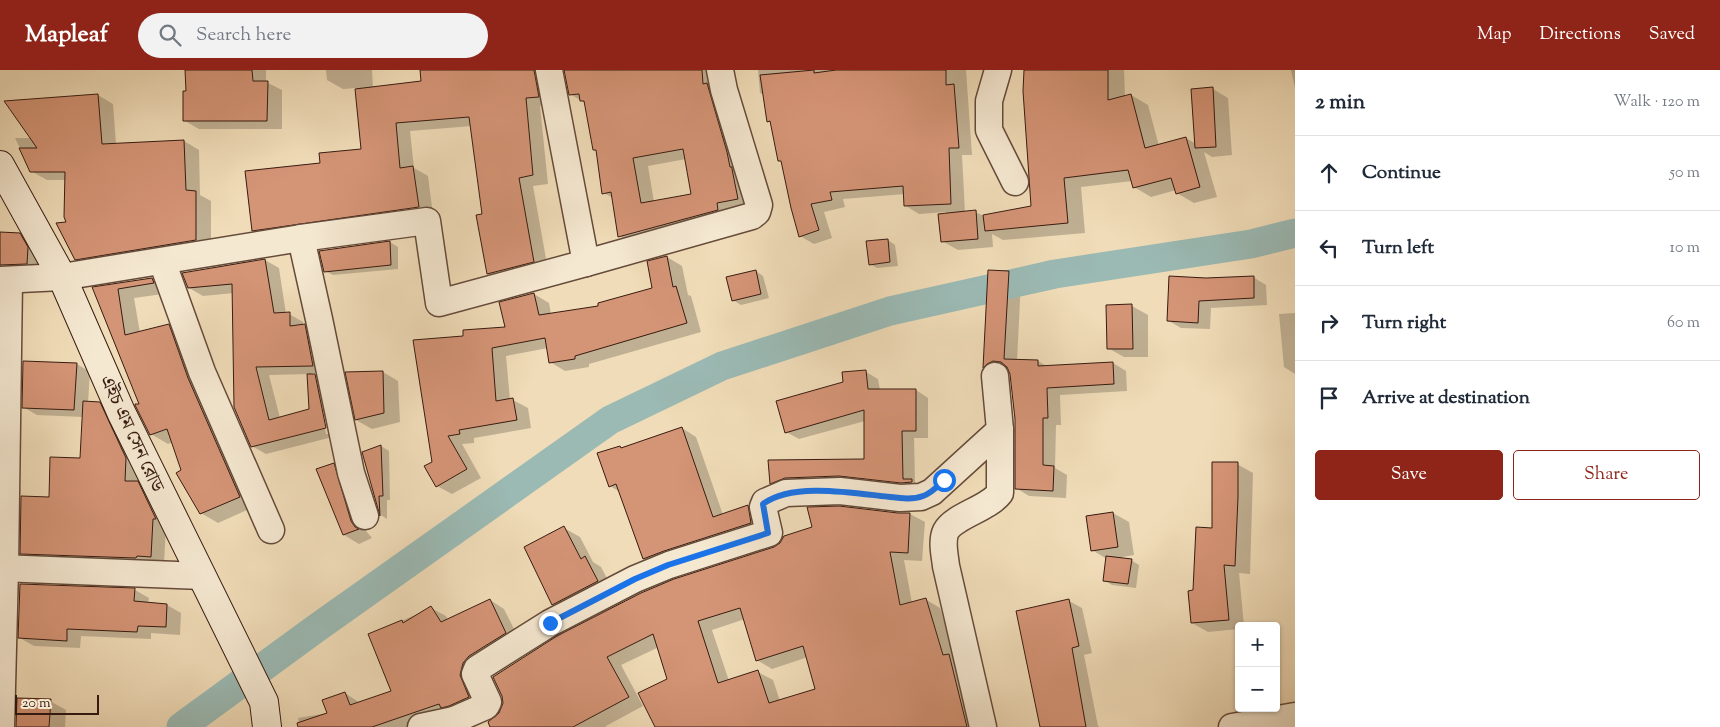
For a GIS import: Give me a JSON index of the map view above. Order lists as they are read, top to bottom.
{
  "streets": {
    "main road": ["এইচ এম সেন রোড"]
  },
  "scale_bar": "20 m",
  "page": {
    "header": "Mapleaf",
    "search": "Search here",
    "nav": ["Map", "Directions", "Saved"],
    "heading": ["2 min", "Walk · 120 m"],
    "list": [
      ["Continue", "50 m"],
      ["Turn left", "10 m"],
      ["Turn right", "60 m"],
      "Arrive at destination"
    ],
    "buttons": ["Save", "Share"],
    "map_buttons": ["+", "−"],
    "scale": "20 m"
  }
}
